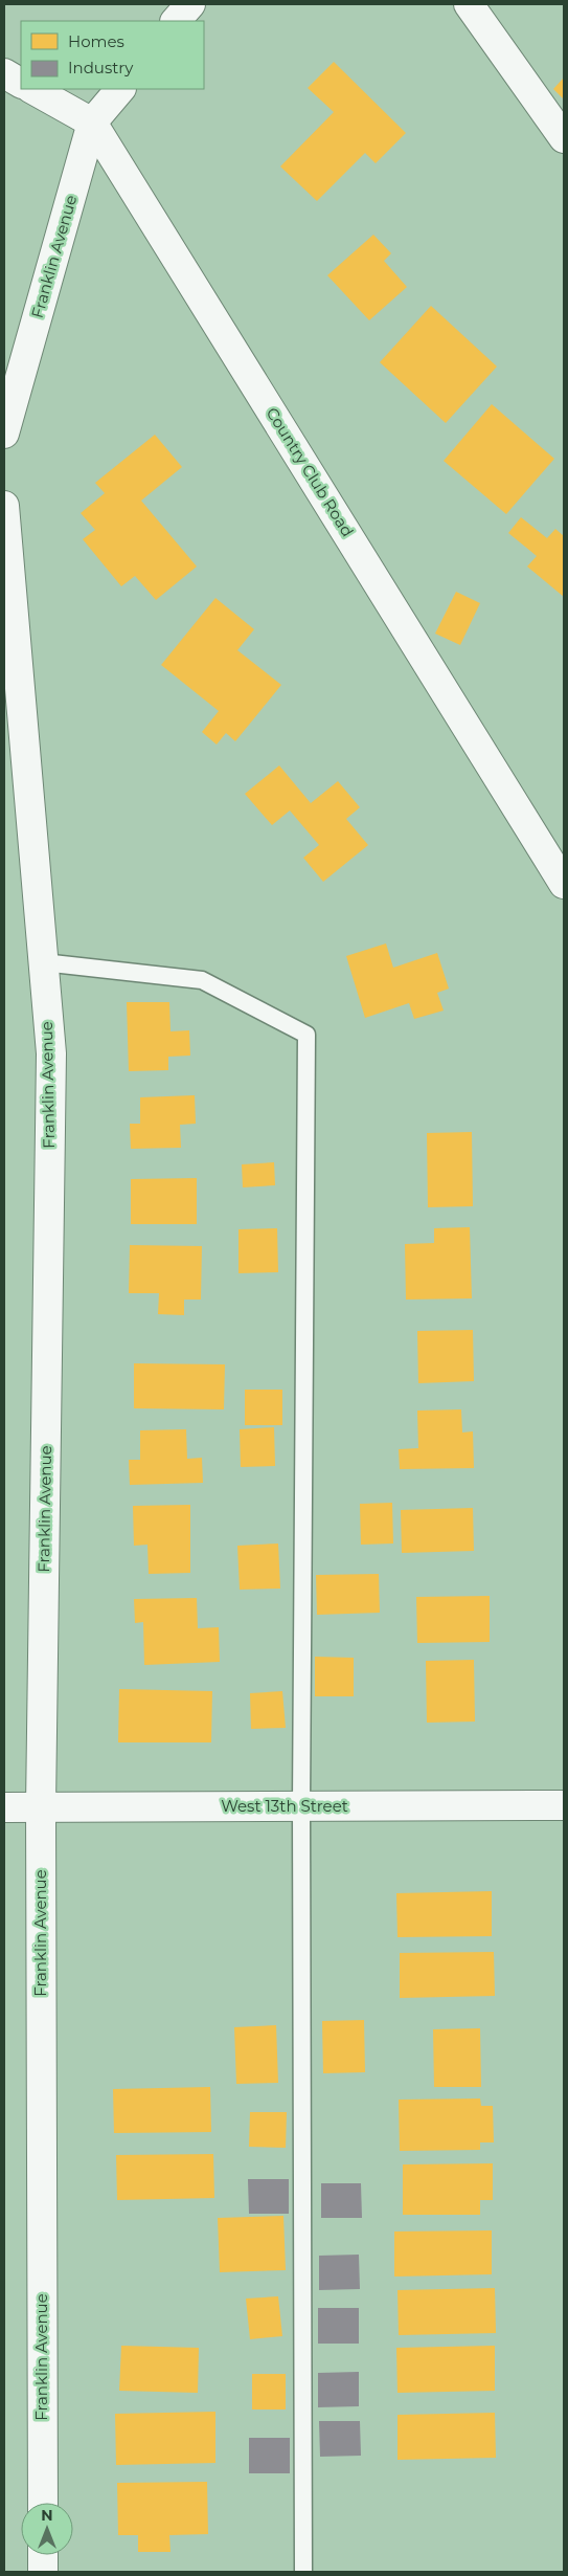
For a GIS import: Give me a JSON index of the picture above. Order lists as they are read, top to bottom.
{
  "streets": {
    "street": ["Franklin Avenue", "Country Club Road", "West 13th Street"]
  },
  "crossings": [
    ["Franklin Avenue", "Country Club Road"],
    ["Franklin Avenue", "West 13th Street"]
  ],
  "legend": ["Homes", "Industry"],
  "north": "top"
}
